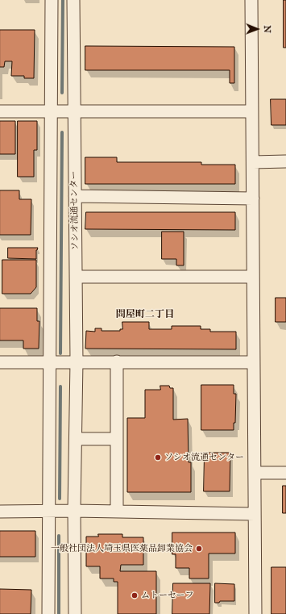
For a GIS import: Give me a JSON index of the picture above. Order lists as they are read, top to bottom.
{
  "streets": {
    "street": ["ソシオ流通センター"]
  },
  "districts": ["問屋町二丁目"],
  "places": ["ソシオ流通センター", "一般社団法人埼玉県医薬品卸業協会", "ムトーセーフ"],
  "north": "right"
}
